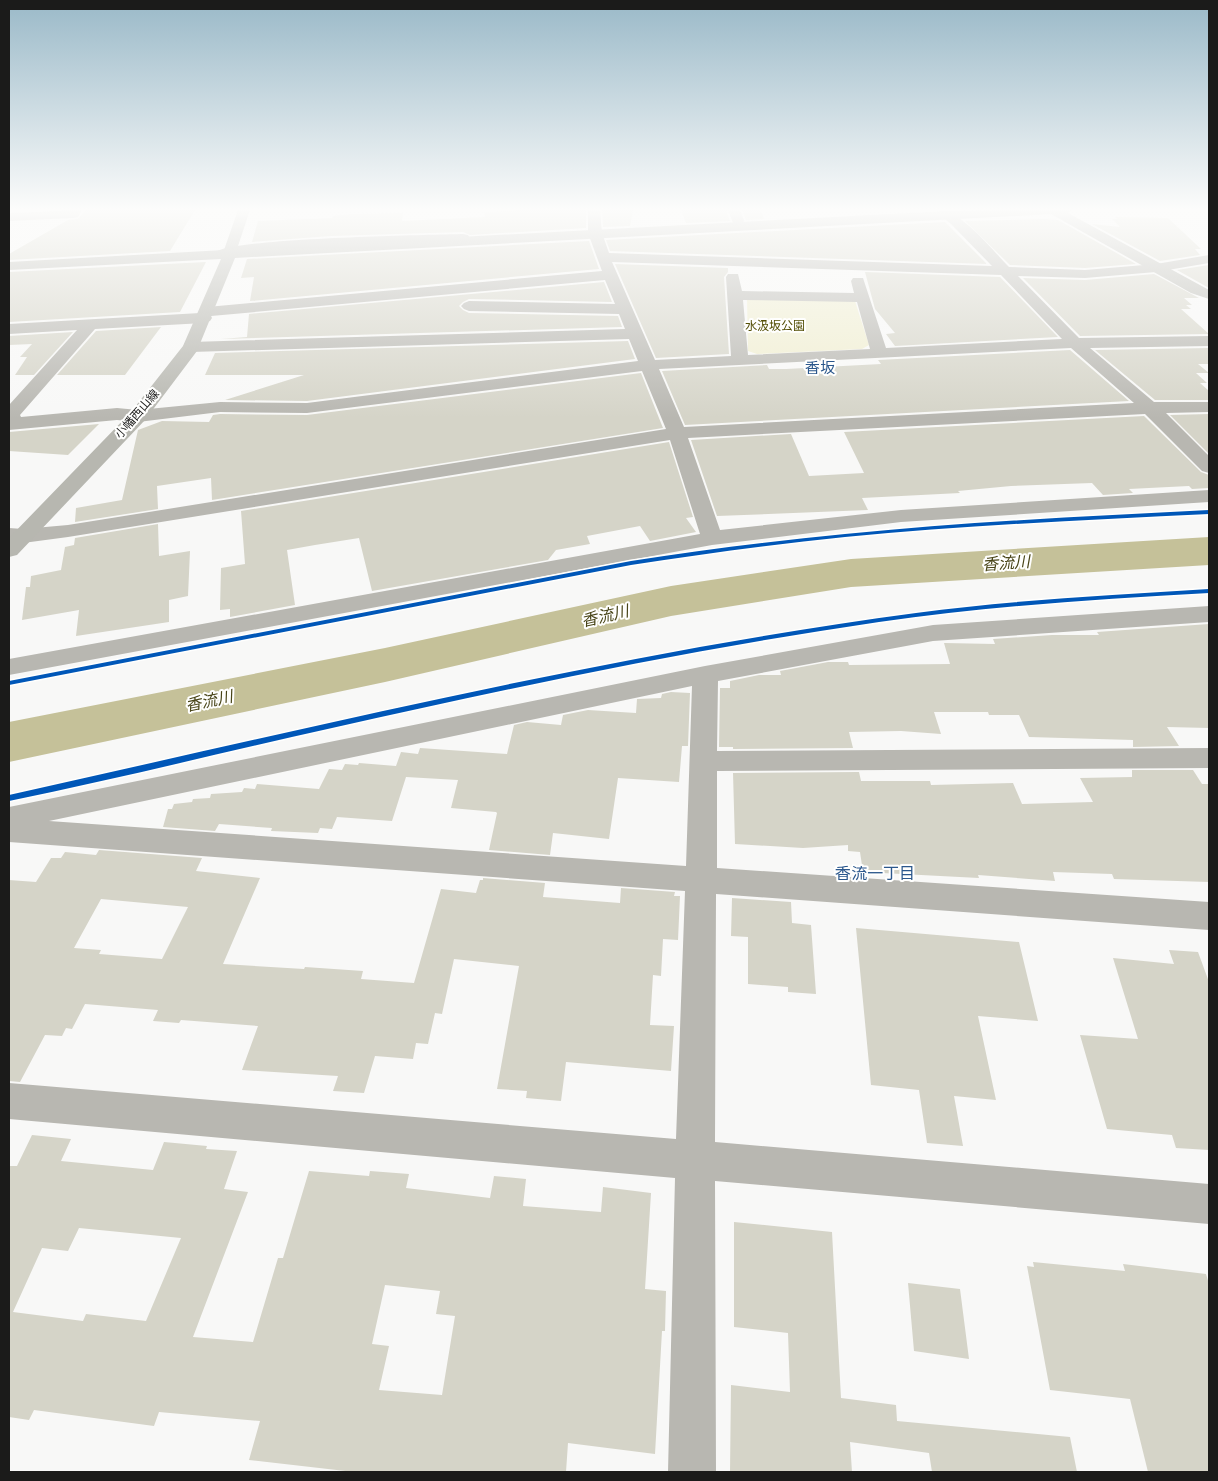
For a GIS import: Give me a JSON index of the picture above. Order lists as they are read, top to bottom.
{
  "streets": {
    "main road": ["小幡西山線"]
  },
  "districts": ["香坂", "香流一丁目"],
  "water": ["香流川"],
  "parks": ["水汲坂公園"]
}
